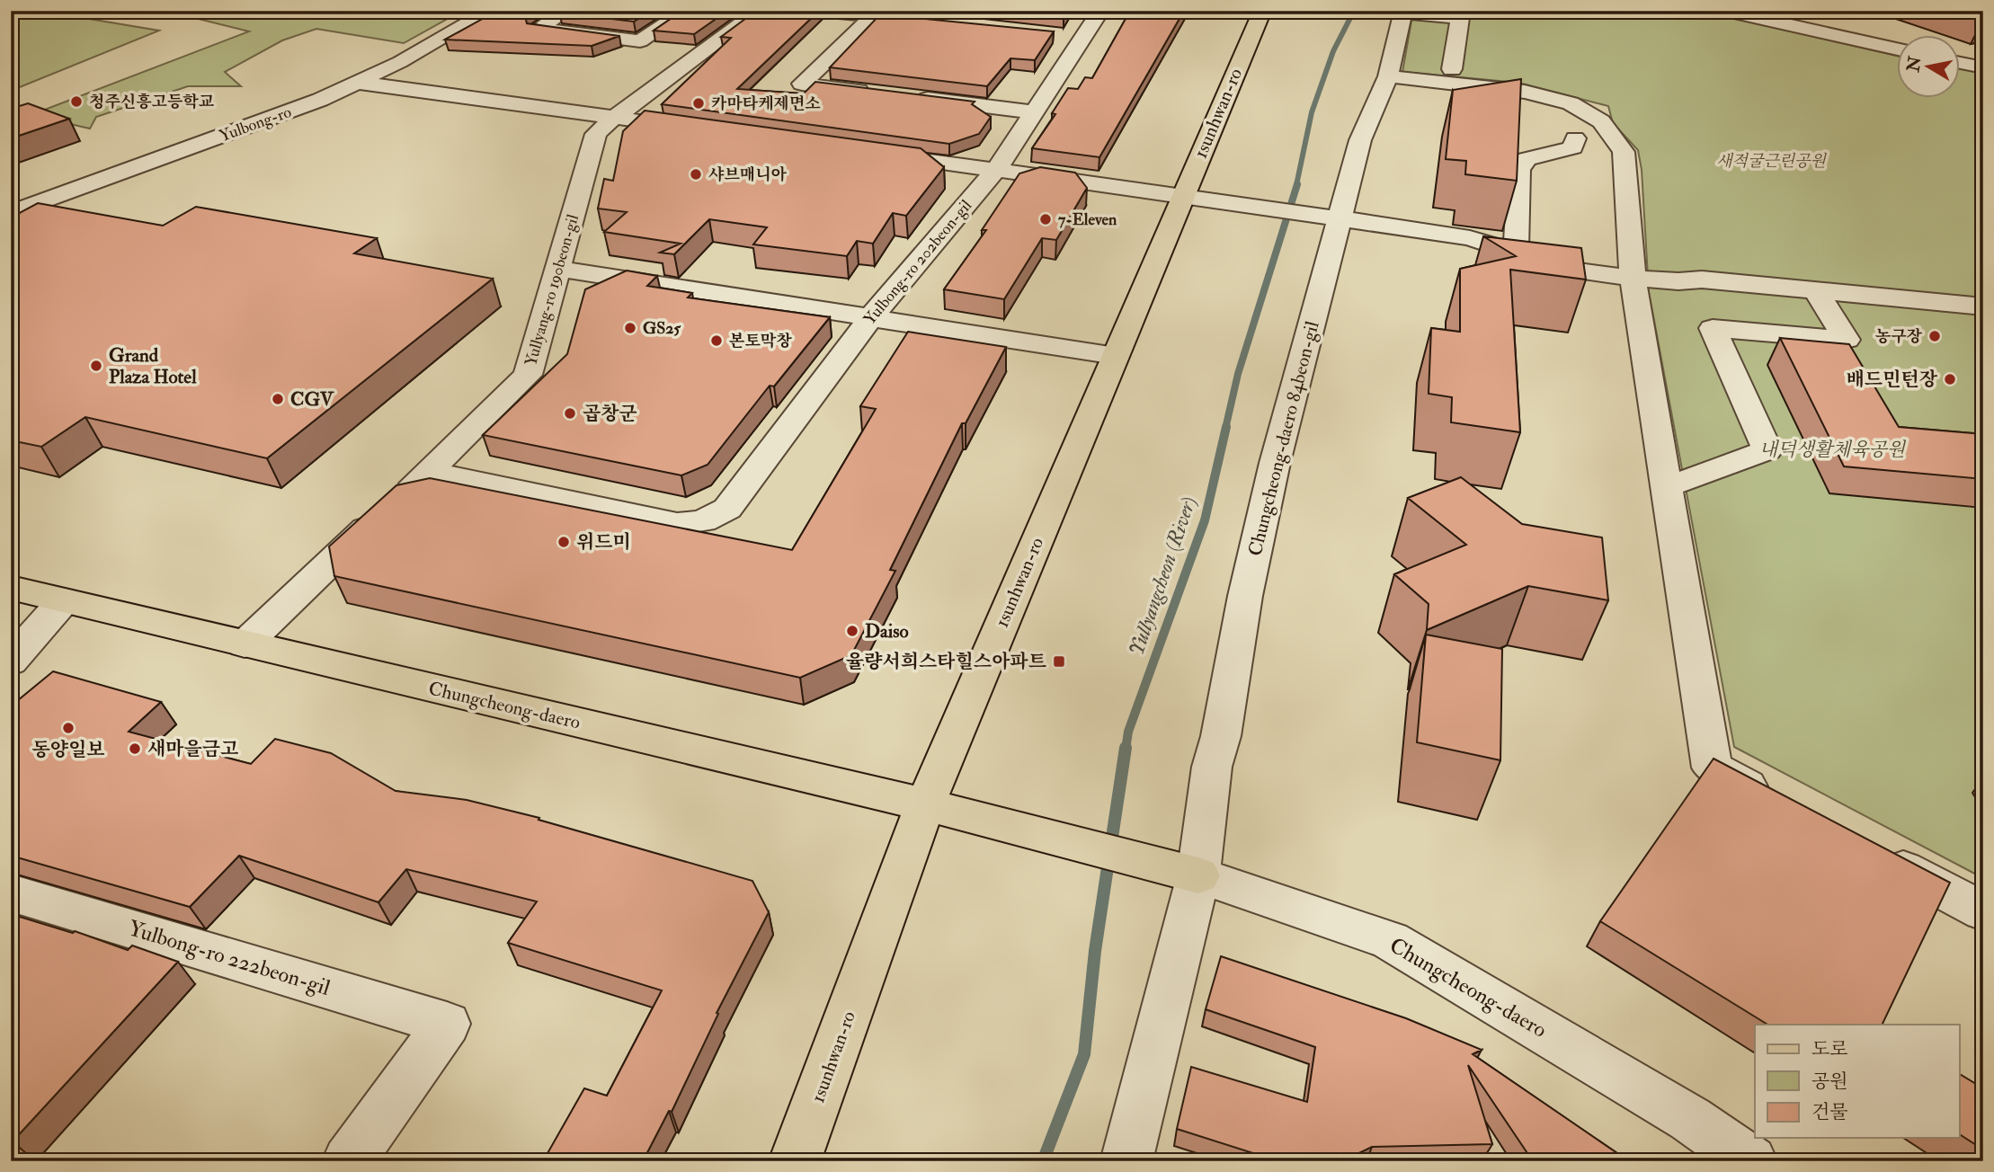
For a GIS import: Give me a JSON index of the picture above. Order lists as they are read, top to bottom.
{
  "streets": {
    "main road": ["1sunhwan-ro", "Chungcheong-daero"],
    "street": [
      "Yulbong-ro",
      "Yulbong-ro 202beon-gil",
      "Yullyang-ro 190beon-gil",
      "Chungcheong-daero 84beon-gil",
      "Yulbong-ro 222beon-gil"
    ]
  },
  "crossings": [
    ["1sunhwan-ro", "Chungcheong-daero"],
    ["Yulbong-ro 202beon-gil", "Yullyang-ro 190beon-gil"],
    ["Yullyang-ro 190beon-gil", "Chungcheong-daero"],
    ["Chungcheong-daero 84beon-gil", "Chungcheong-daero"]
  ],
  "water": ["Yullyangcheon (River)"],
  "parks": ["새적굴근린공원", "내덕생활체육공원"],
  "places": {
    "other": [
      "청주신흥고등학교",
      "카마타케제면소",
      "샤브매니아",
      "7-Eleven",
      "GS25",
      "농구장",
      "본토막창",
      "Grand Plaza Hotel",
      "배드민턴장",
      "CGV",
      "곱창군",
      "위드미",
      "Daiso",
      "동양일보",
      "새마을금고"
    ],
    "transit": ["율량서희스타힐스아파트"]
  },
  "legend": ["도로", "공원", "건물"],
  "north": "left"
}
